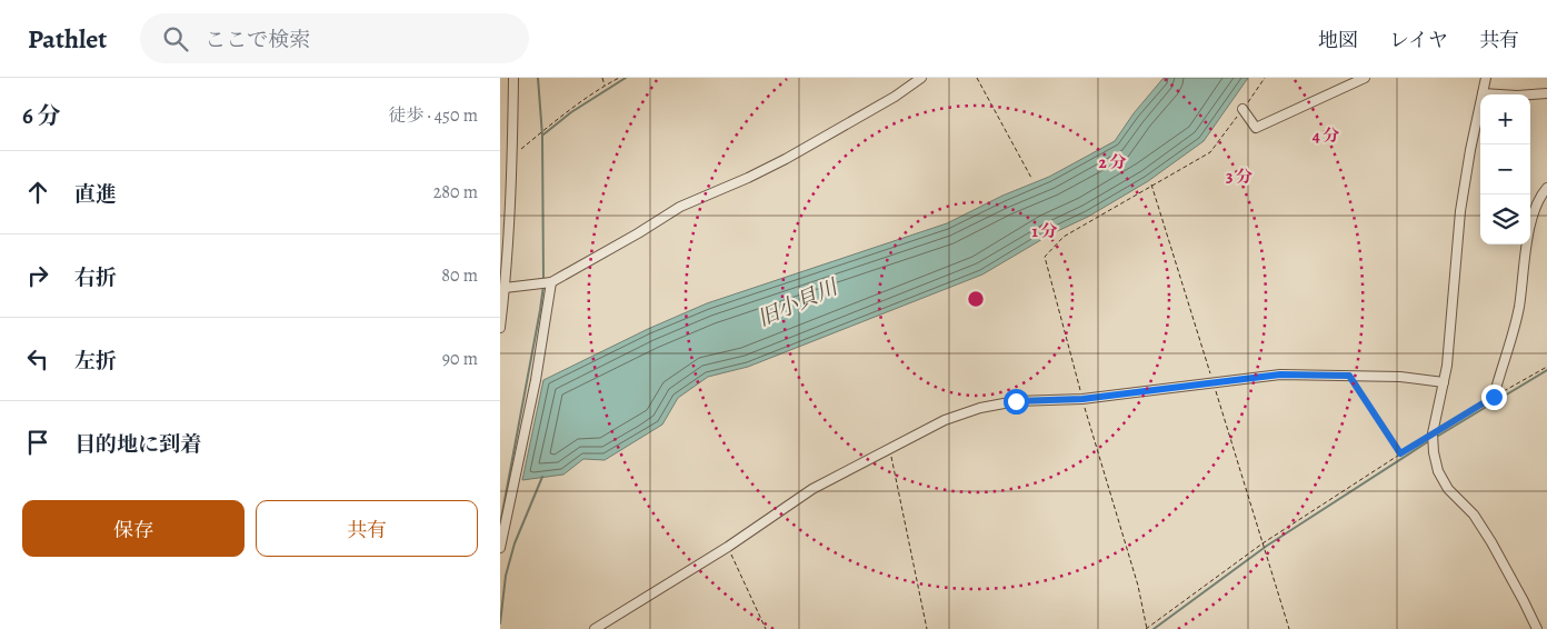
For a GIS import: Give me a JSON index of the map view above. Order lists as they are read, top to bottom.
{
  "water": ["旧小貝川"],
  "page": {
    "header": "Pathlet",
    "search": "ここで検索",
    "nav": ["地図", "レイヤ", "共有"],
    "heading": ["6 分", "徒歩 · 450 m"],
    "map_buttons": ["+", "−"],
    "list": [
      ["直進", "280 m"],
      ["右折", "80 m"],
      ["左折", "90 m"],
      "目的地に到着"
    ],
    "buttons": ["保存", "共有"]
  },
  "rings": [
    "4 分",
    "2 分",
    "3 分",
    "1 分"
  ]
}
